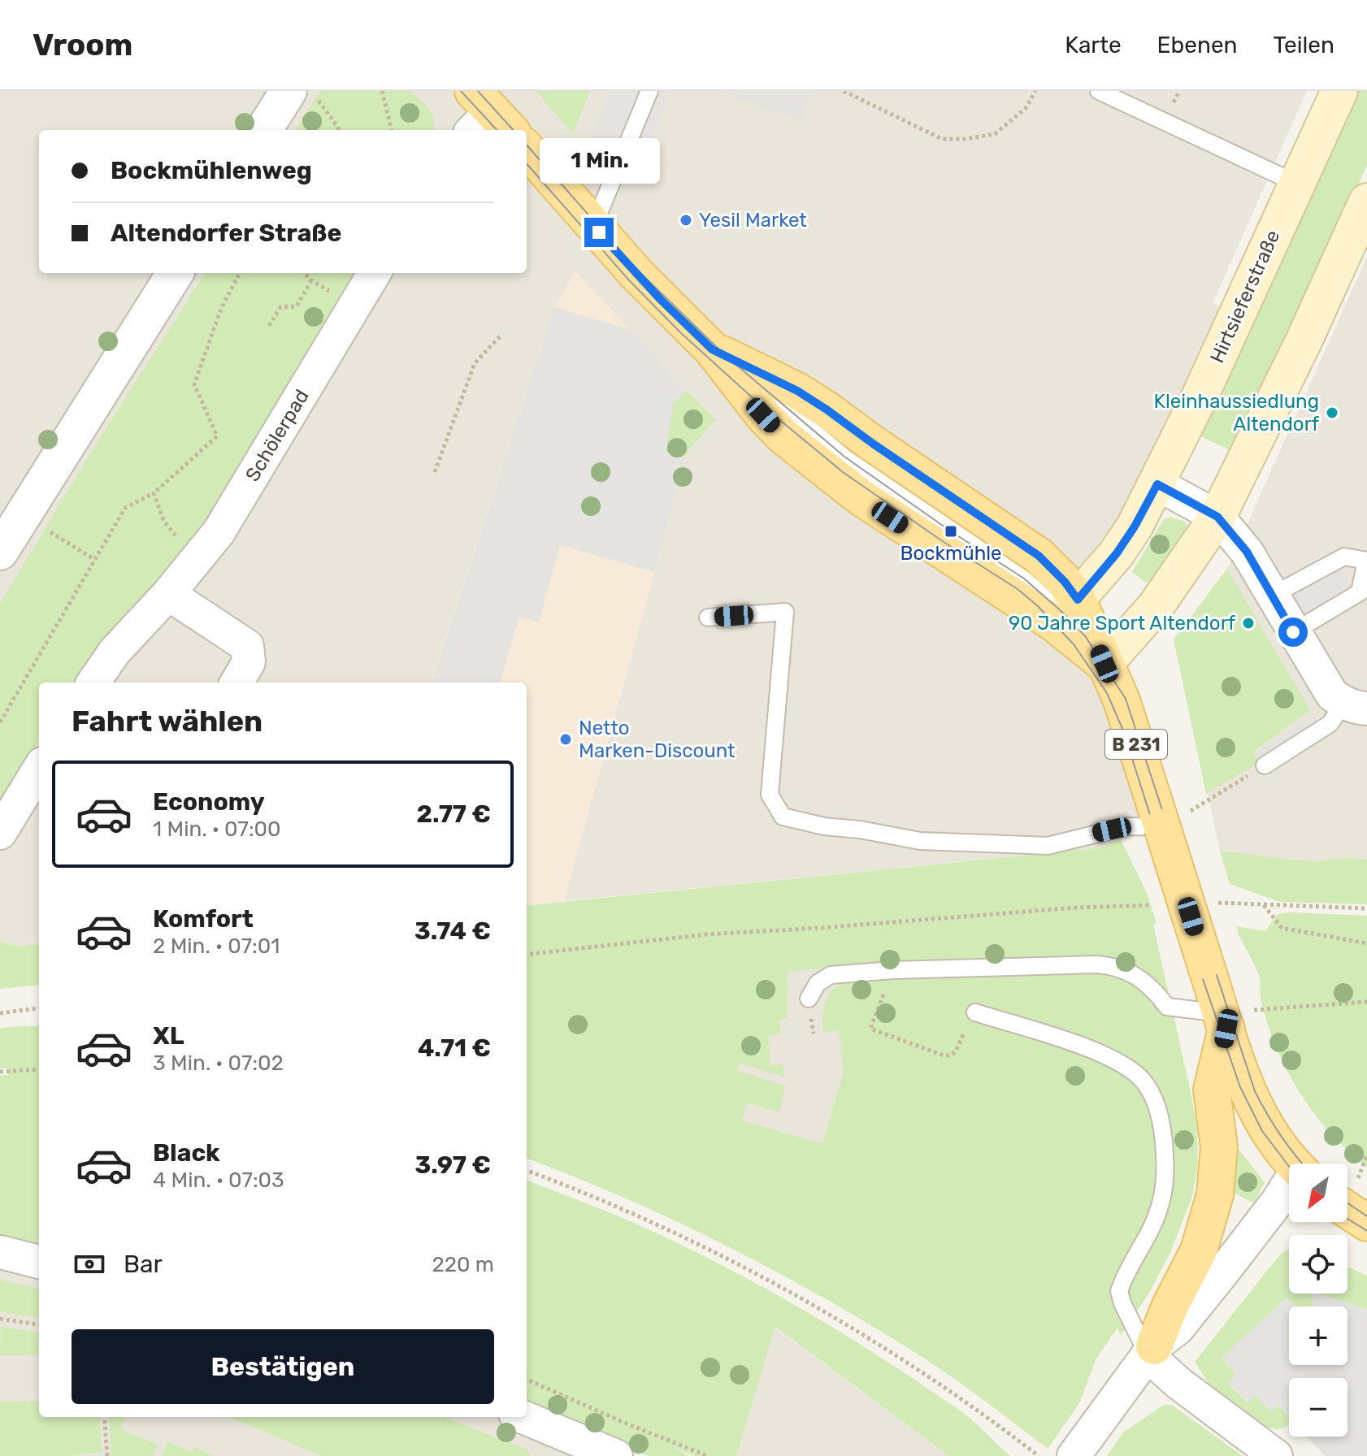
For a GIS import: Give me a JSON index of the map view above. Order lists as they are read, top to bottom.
{
  "streets": {
    "main road": ["Hirtsieferstraße", "B 231"],
    "street": ["Schölerpad"]
  },
  "crossings": [
    ["Hirtsieferstraße", "B 231"]
  ],
  "places": {
    "other": [
      "Yesil Market",
      "Kleinhaussiedlung Altendorf",
      "90 Jahre Sport Altendorf",
      "Netto Marken-Discount"
    ],
    "transit": ["Bockmühle"]
  },
  "north": "bottom left",
  "page": {
    "header": "Vroom",
    "nav": ["Karte", "Ebenen", "Teilen"],
    "banner": ["Bockmühlenweg", "Altendorfer Straße"],
    "bubble": "1 Min.",
    "heading": "Fahrt wählen",
    "list": [
      {
        "name": "Economy",
        "note": "1 Min. · 07:00",
        "value": "2.77 €"
      },
      {
        "name": "Komfort",
        "note": "2 Min. · 07:01",
        "value": "3.74 €"
      },
      {
        "name": "XL",
        "note": "3 Min. · 07:02",
        "value": "4.71 €"
      },
      {
        "name": "Black",
        "note": "4 Min. · 07:03",
        "value": "3.97 €"
      }
    ],
    "map_buttons": ["+", "−"],
    "pay": ["Bar", "220 m"],
    "buttons": "Bestätigen"
  }
}
